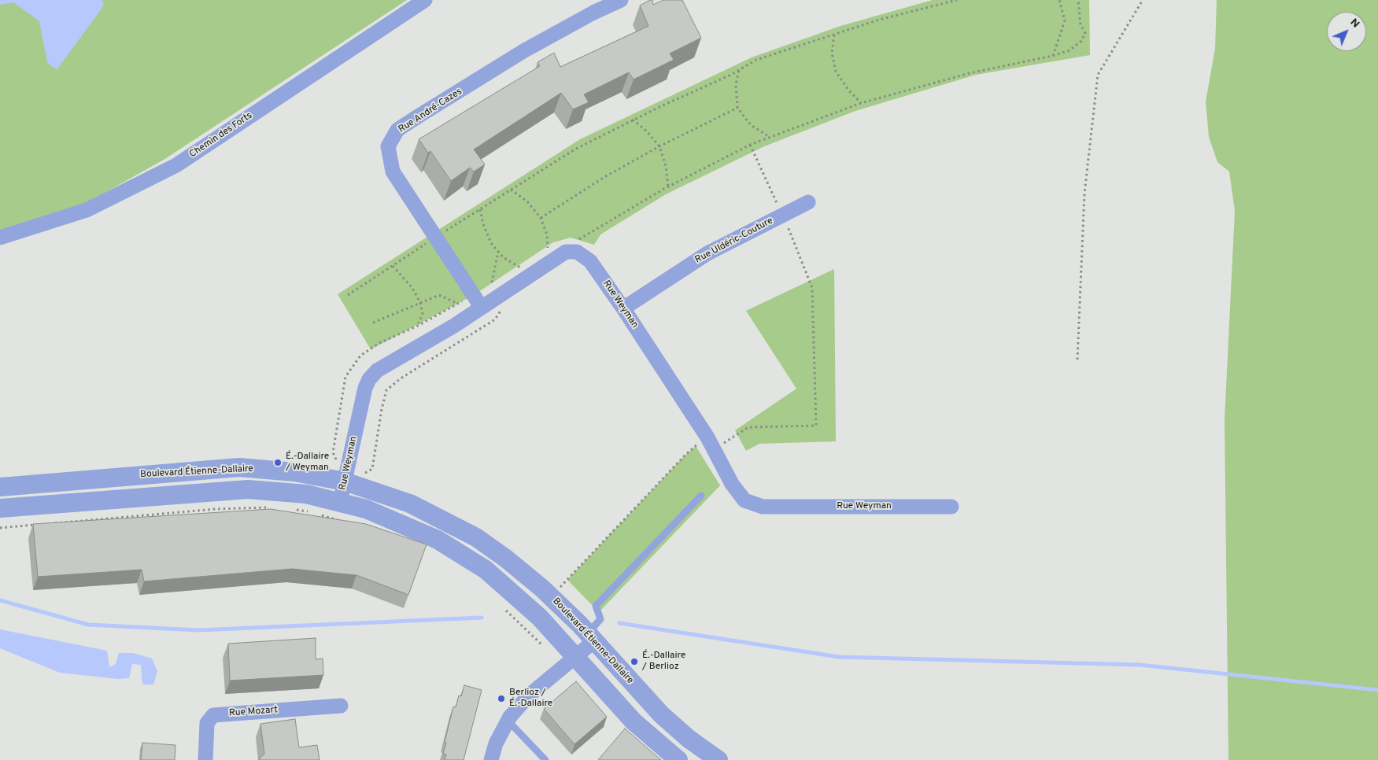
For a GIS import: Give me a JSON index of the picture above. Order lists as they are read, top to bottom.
{
  "streets": {
    "street": [
      "Rue André-Cazes",
      "Chemin des Forts",
      "Rue Uldéric-Couture",
      "Rue Weyman",
      "Boulevard Étienne-Dallaire",
      "Rue Mozart"
    ]
  },
  "crossings": [
    ["Rue André-Cazes", "Rue Weyman"],
    ["Rue Uldéric-Couture", "Rue Weyman"],
    ["Rue Weyman", "Boulevard Étienne-Dallaire"]
  ],
  "places": ["É.-Dallaire / Weyman", "É.-Dallaire / Berlioz", "Berlioz / É.-Dallaire"],
  "north": "top right"
}
